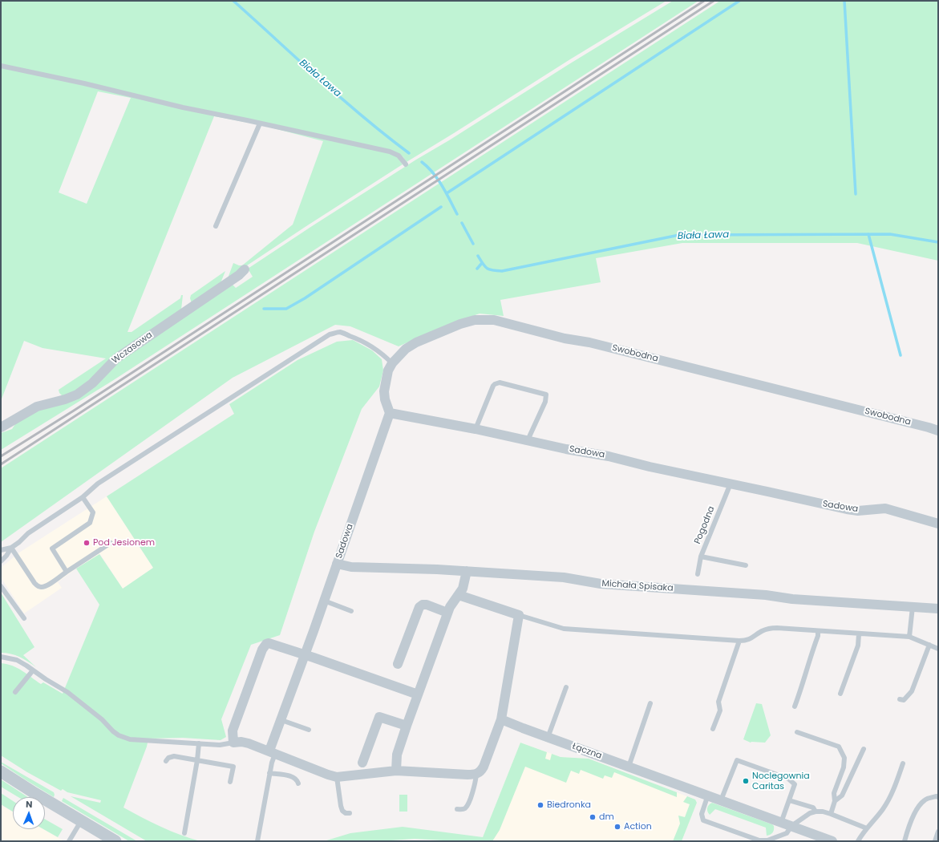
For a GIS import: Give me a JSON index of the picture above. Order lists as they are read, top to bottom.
{
  "streets": {
    "street": [
      "Wczasowa",
      "Swobodna",
      "Sadowa",
      "Michała Spisaka",
      "Łączna"
    ],
    "lane": ["Pogodna"]
  },
  "crossings": [
    ["Swobodna", "Sadowa"],
    ["Sadowa", "Pogodna"],
    ["Sadowa", "Michała Spisaka"]
  ],
  "water": ["Biała Ława"],
  "places": [
    "Pod Jesionem",
    "Noclegownia Caritas",
    "Biedronka",
    "dm",
    "Action"
  ],
  "north": "top"
}
